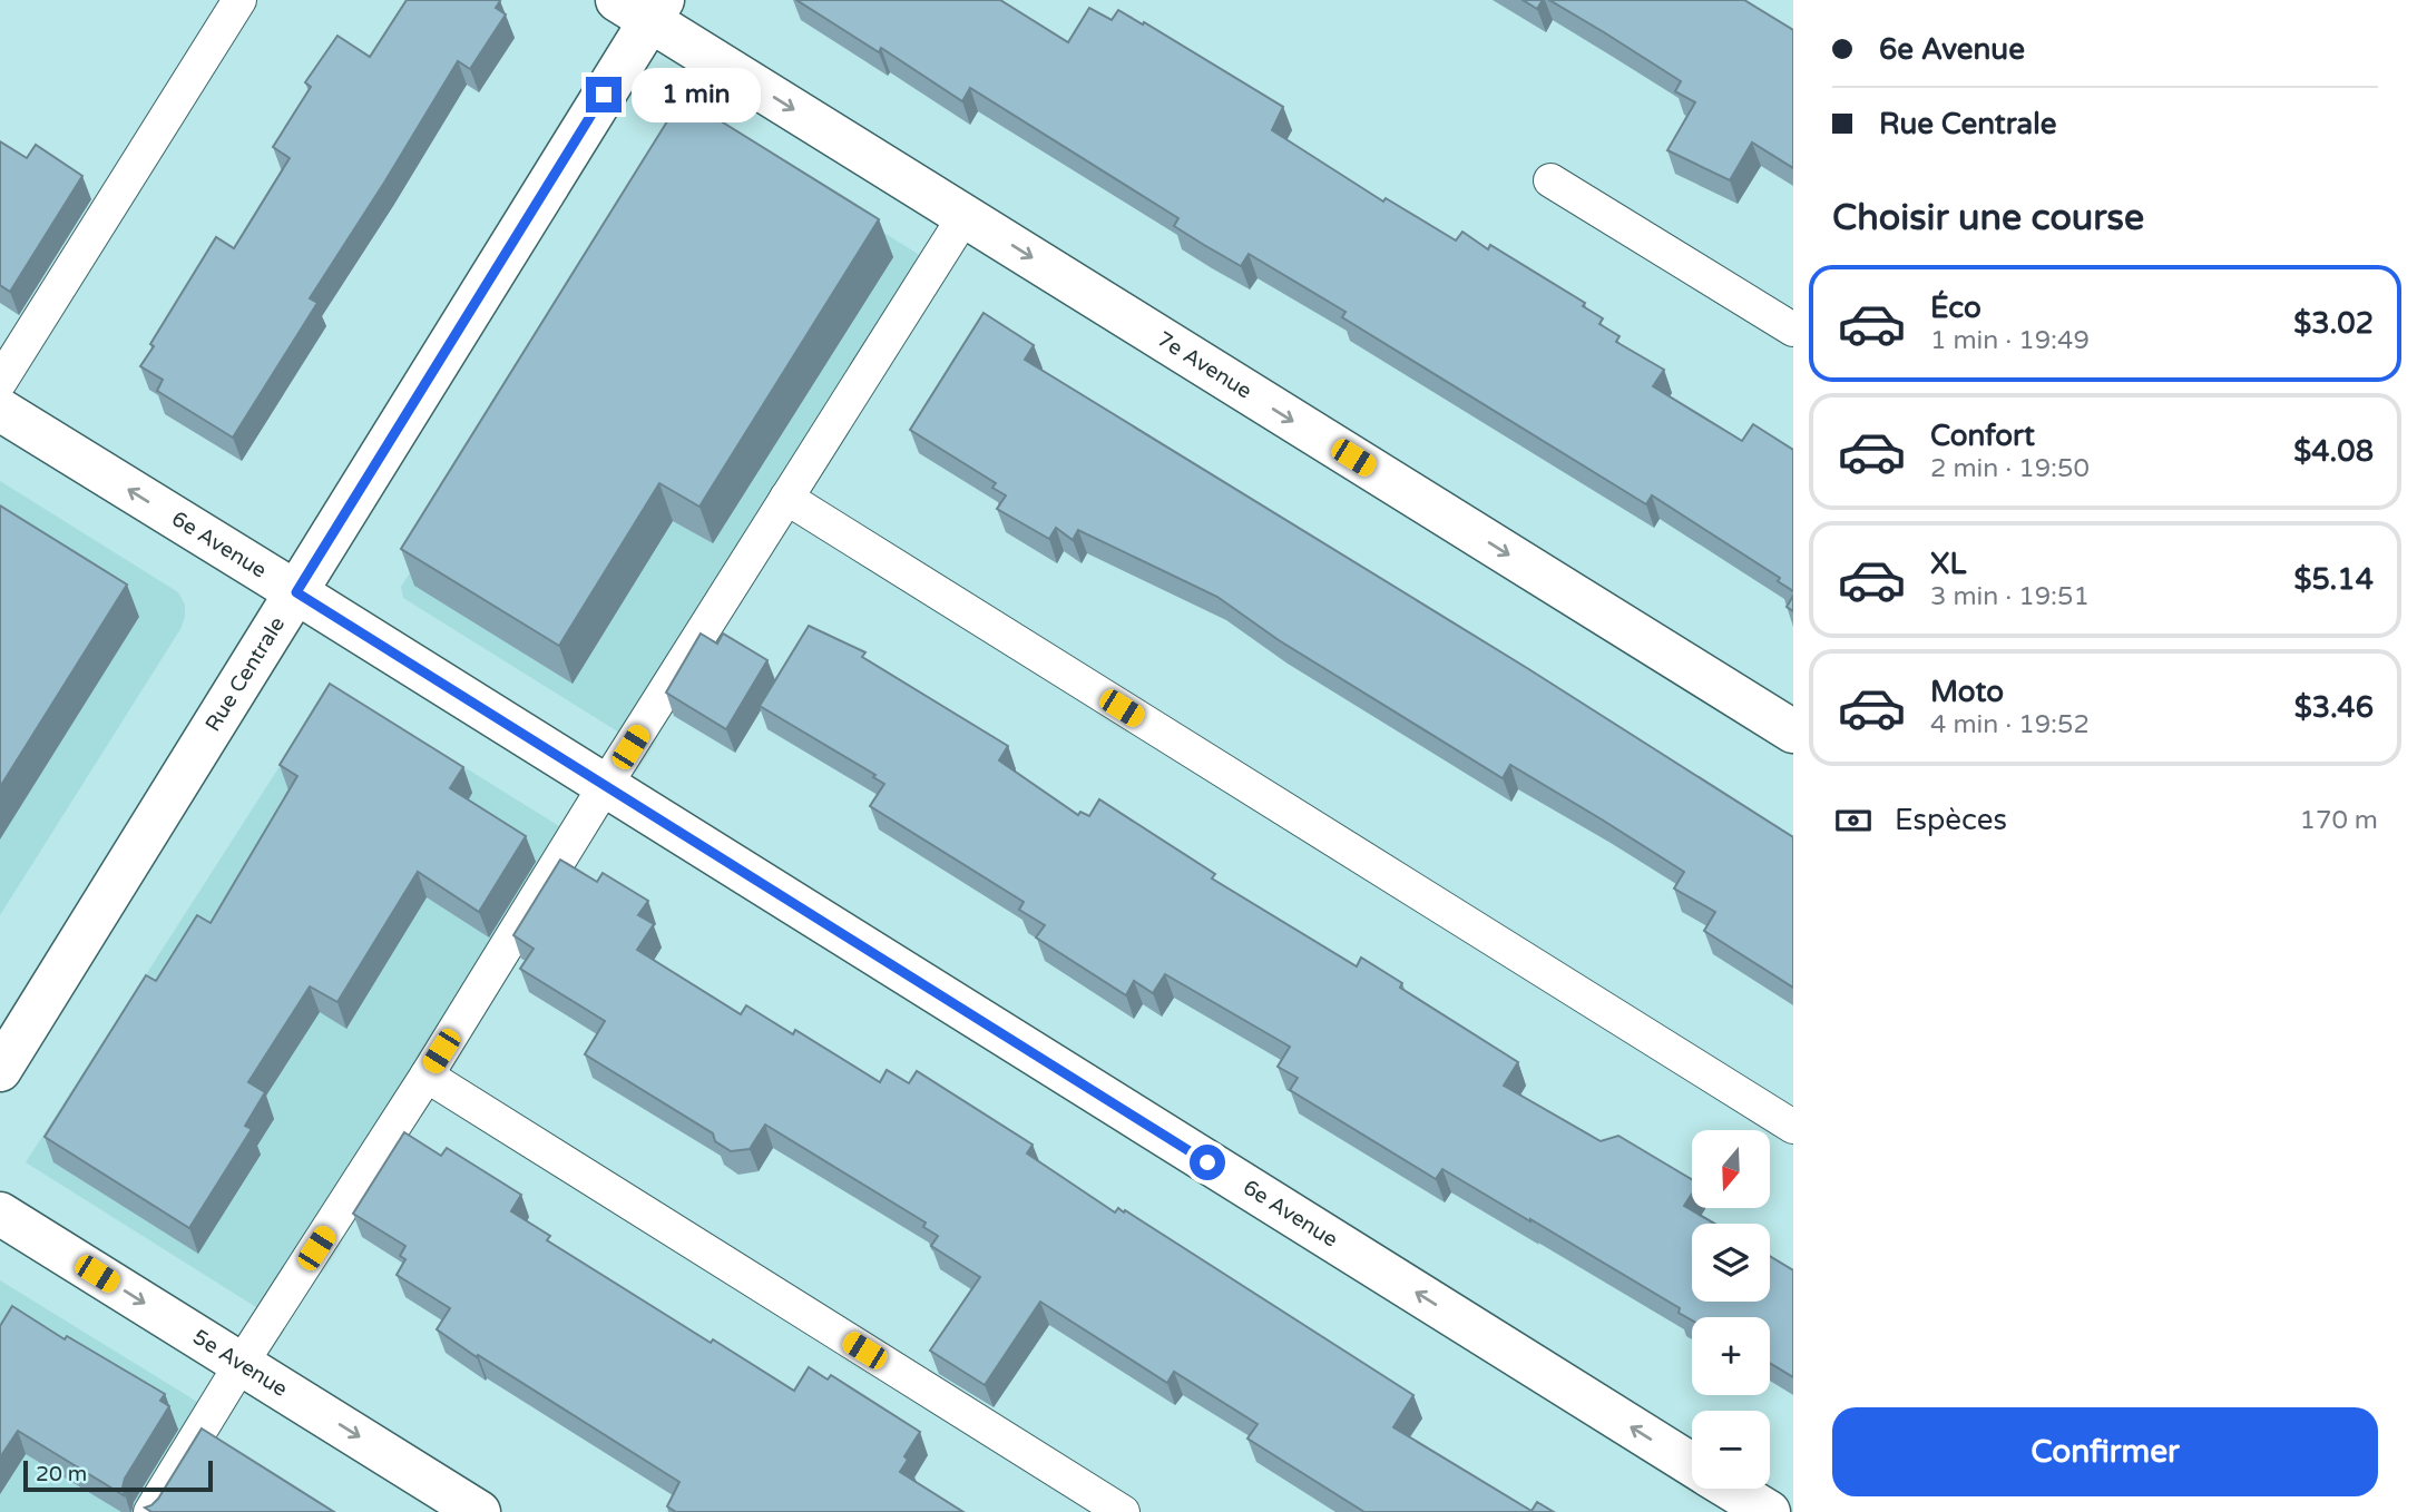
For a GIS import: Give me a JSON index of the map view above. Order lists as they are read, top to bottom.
{
  "streets": {
    "street": [
      "7e Avenue",
      "6e Avenue",
      "Rue Centrale",
      "5e Avenue"
    ]
  },
  "crossings": [
    ["7e Avenue", "Rue Centrale"],
    ["6e Avenue", "Rue Centrale"]
  ],
  "one_way": ["7e Avenue", "6e Avenue", "5e Avenue"],
  "scale_bar": "20 m",
  "north": "bottom",
  "page": {
    "banner": ["6e Avenue", "Rue Centrale"],
    "bubble": "1 min",
    "heading": "Choisir une course",
    "list": [
      {
        "name": "Éco",
        "note": "1 min · 19:49",
        "value": "$3.02"
      },
      {
        "name": "Confort",
        "note": "2 min · 19:50",
        "value": "$4.08"
      },
      {
        "name": "XL",
        "note": "3 min · 19:51",
        "value": "$5.14"
      },
      {
        "name": "Moto",
        "note": "4 min · 19:52",
        "value": "$3.46"
      }
    ],
    "pay": ["Espèces", "170 m"],
    "map_buttons": ["+", "−"],
    "buttons": "Confirmer",
    "scale": "20 m"
  }
}
